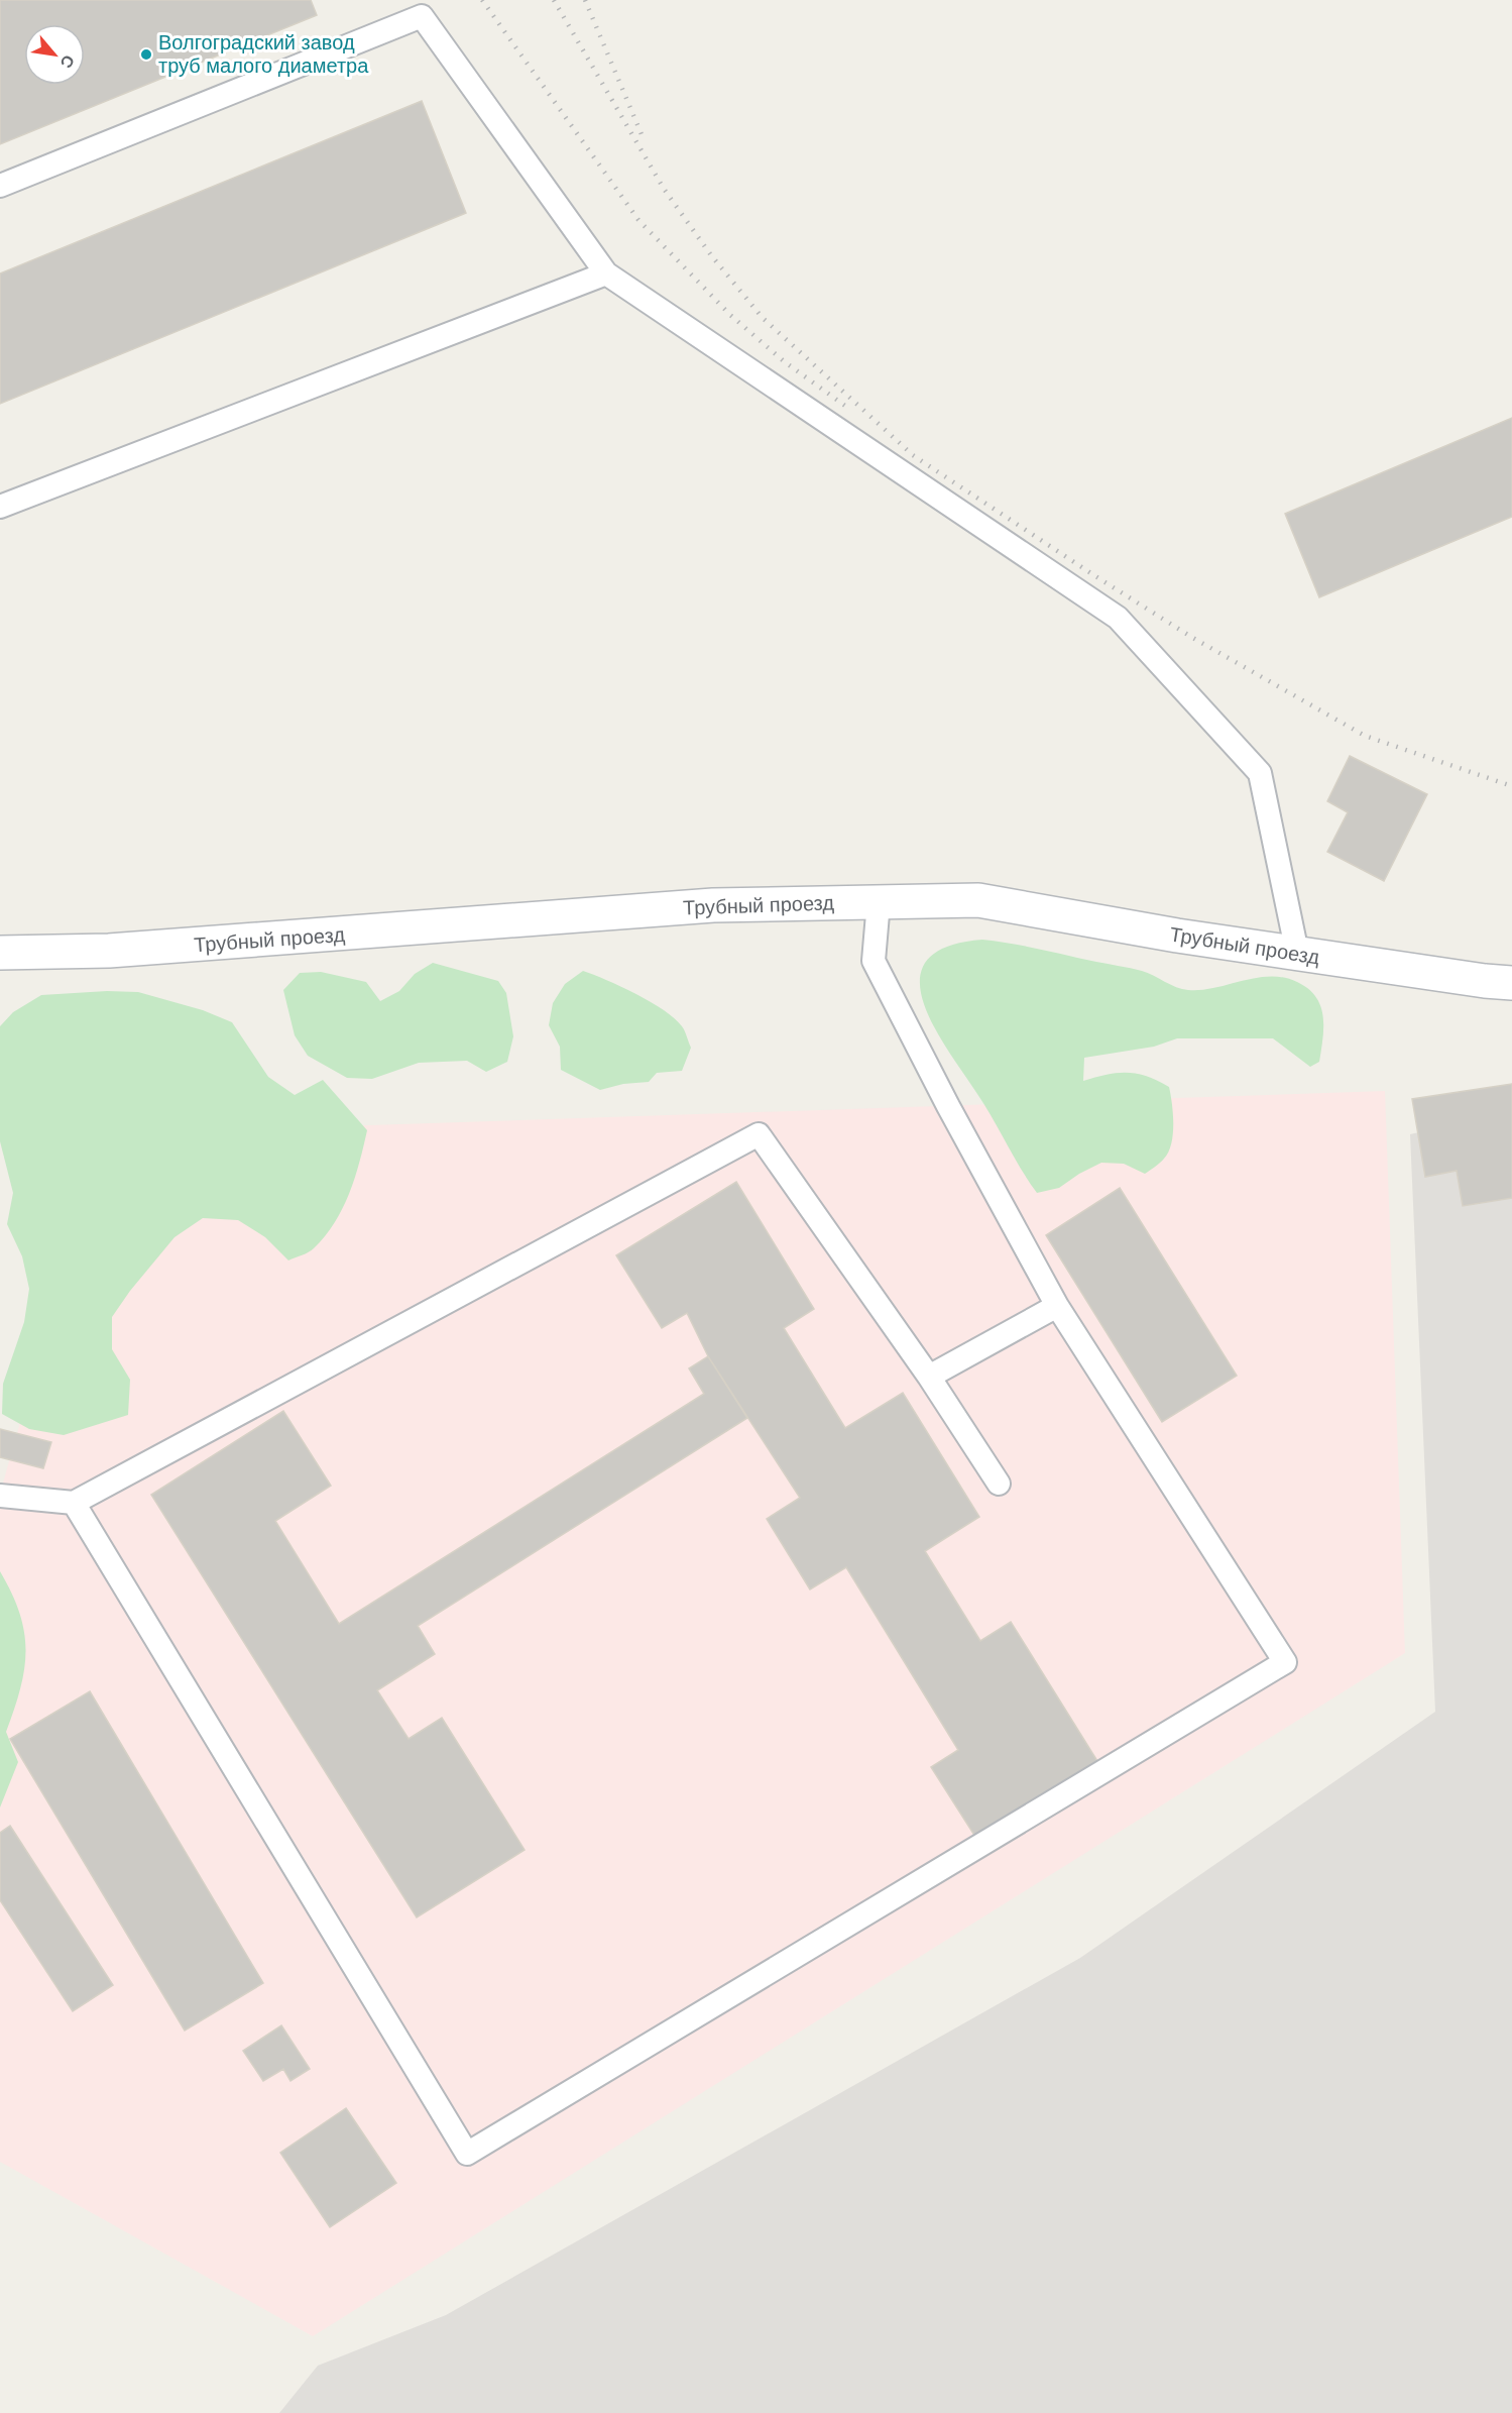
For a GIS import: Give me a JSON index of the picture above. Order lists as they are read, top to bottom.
{
  "streets": {
    "street": ["Трубный проезд"]
  },
  "places": ["Волгоградский завод труб малого диаметра"],
  "north": "bottom right"
}
